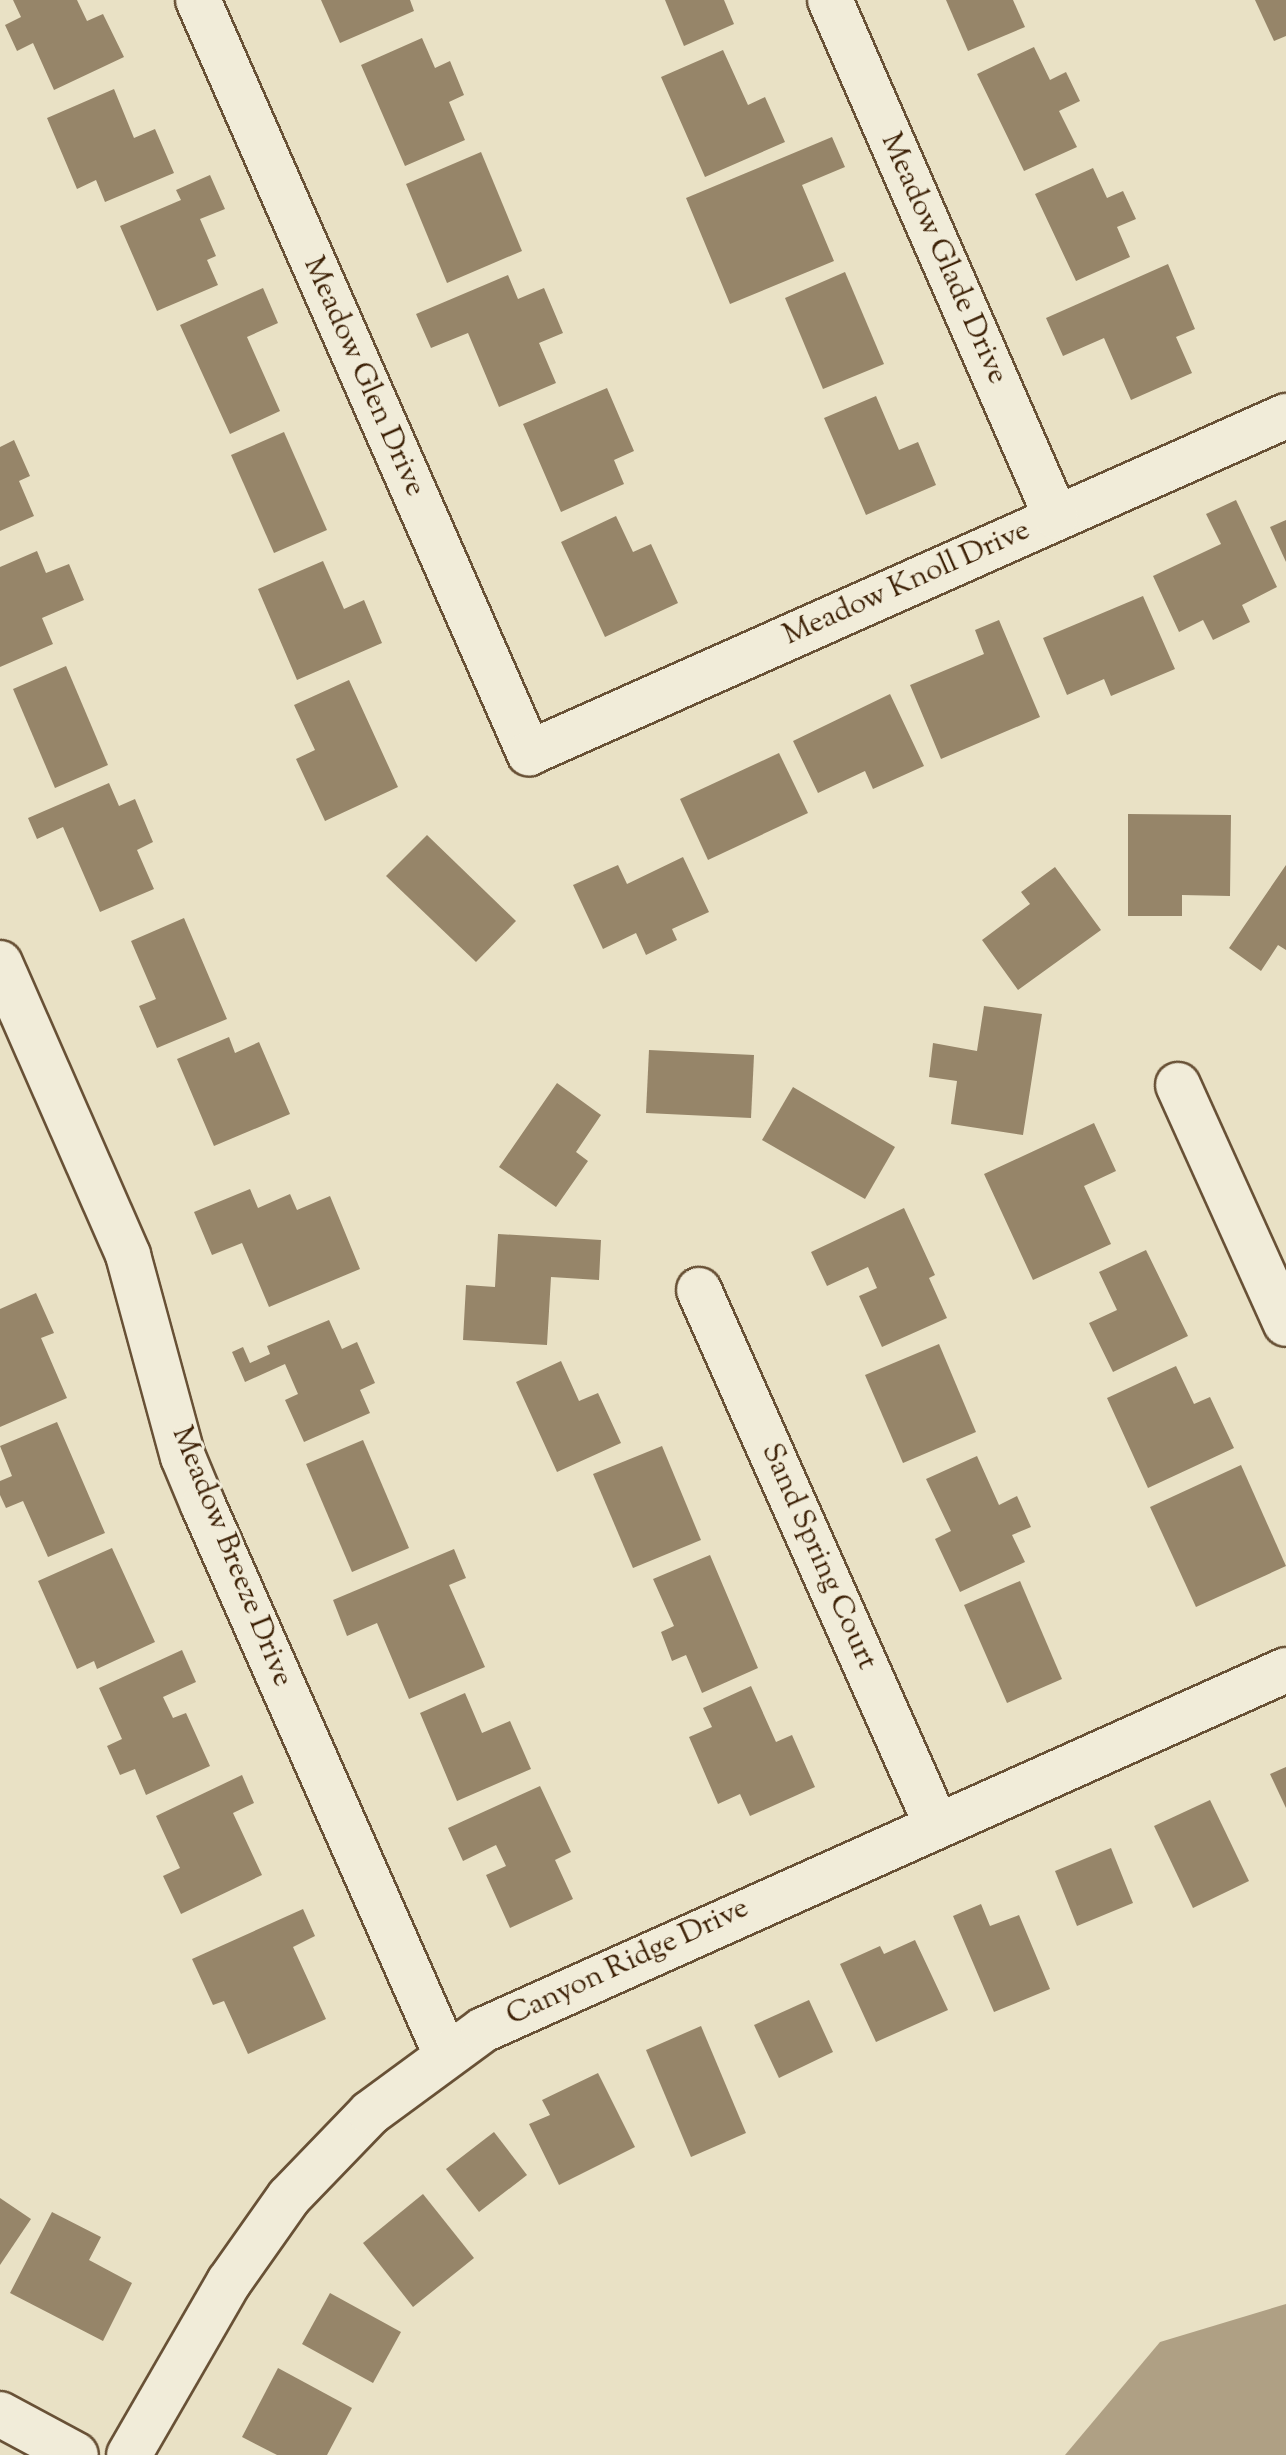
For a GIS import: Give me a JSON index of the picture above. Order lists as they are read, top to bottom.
{
  "streets": {
    "street": [
      "Meadow Glade Drive",
      "Meadow Glen Drive",
      "Meadow Knoll Drive",
      "Meadow Breeze Drive",
      "Sand Spring Court",
      "Canyon Ridge Drive"
    ]
  },
  "crossings": [
    ["Meadow Glade Drive", "Meadow Knoll Drive"],
    ["Meadow Glen Drive", "Meadow Knoll Drive"],
    ["Meadow Breeze Drive", "Canyon Ridge Drive"],
    ["Sand Spring Court", "Canyon Ridge Drive"]
  ]
}
